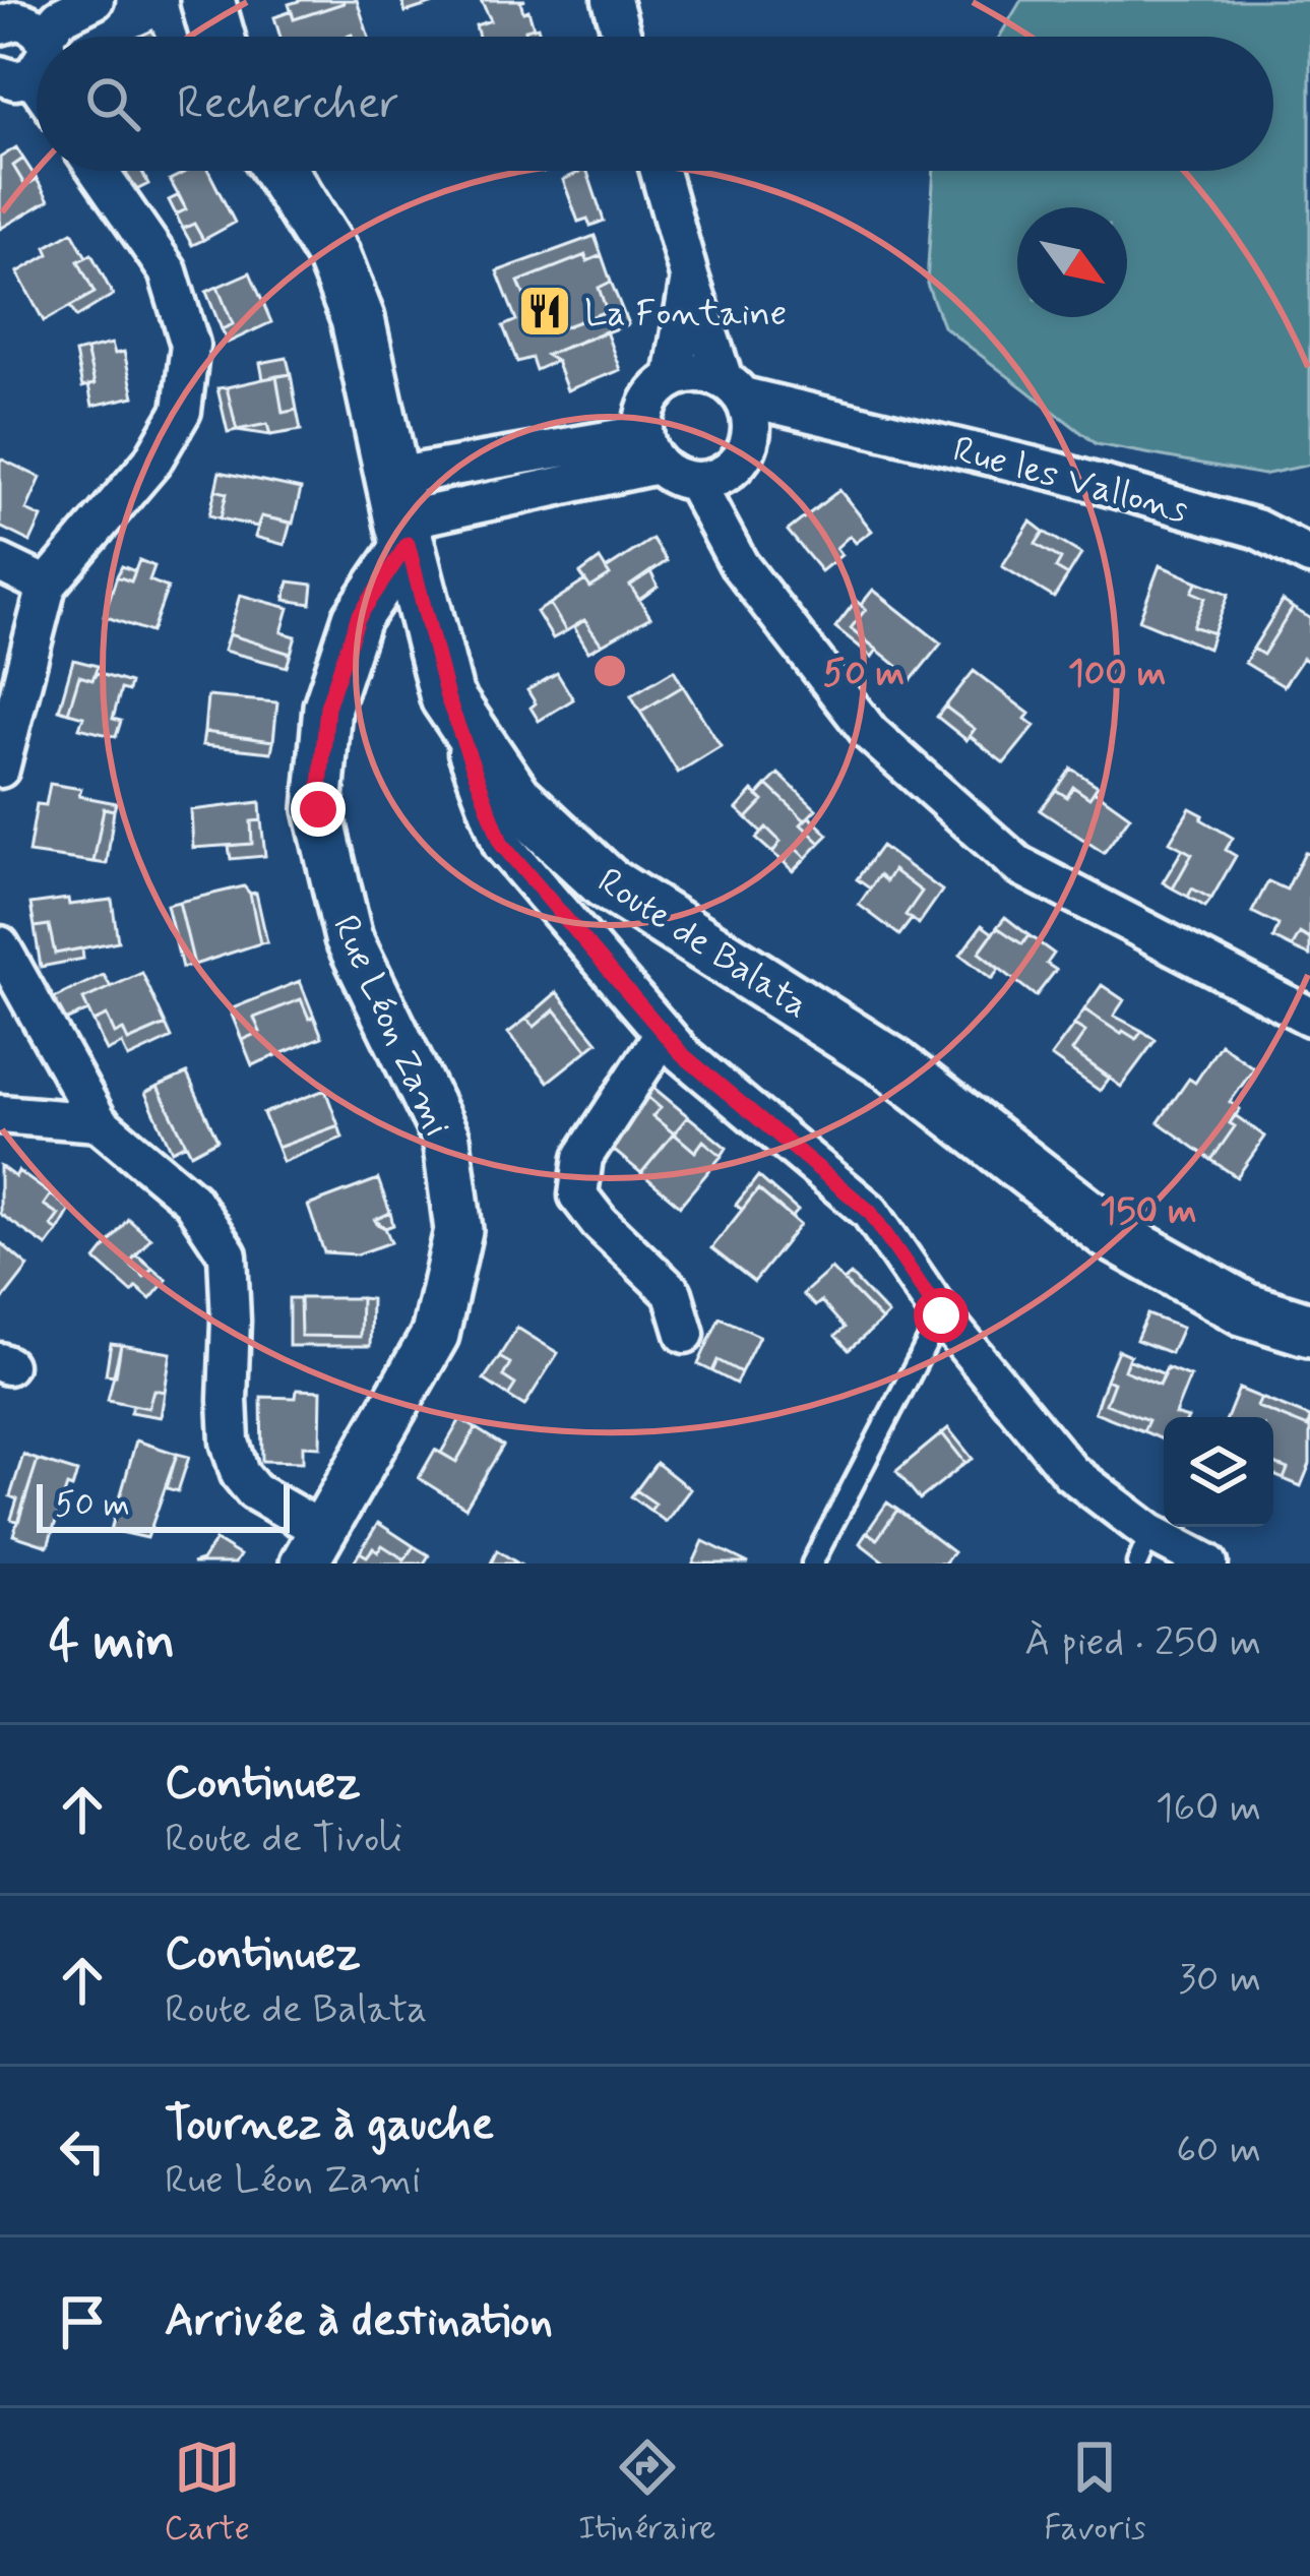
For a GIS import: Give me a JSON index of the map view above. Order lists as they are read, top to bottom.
{
  "streets": {
    "main road": ["Route de Balata"],
    "street": ["Rue les Vallons", "Rue Léon Zami"]
  },
  "crossings": [
    ["Route de Balata", "Rue Léon Zami"]
  ],
  "places": {
    "restaurant": ["La Fontaine"]
  },
  "scale_bar": "50 m",
  "north": "bottom right",
  "page": {
    "search": "Rechercher",
    "scale": "50 m",
    "heading": ["4 min", "À pied · 250 m"],
    "list": [
      ["Continuez", "Route de Tivoli", "160 m"],
      ["Continuez", "Route de Balata", "30 m"],
      ["Tournez à gauche", "Rue Léon Zami", "60 m"],
      "Arrivée à destination"
    ],
    "nav": ["Carte", "Itinéraire", "Favoris"]
  },
  "rings": ["50 m", "100 m", "150 m"]
}
